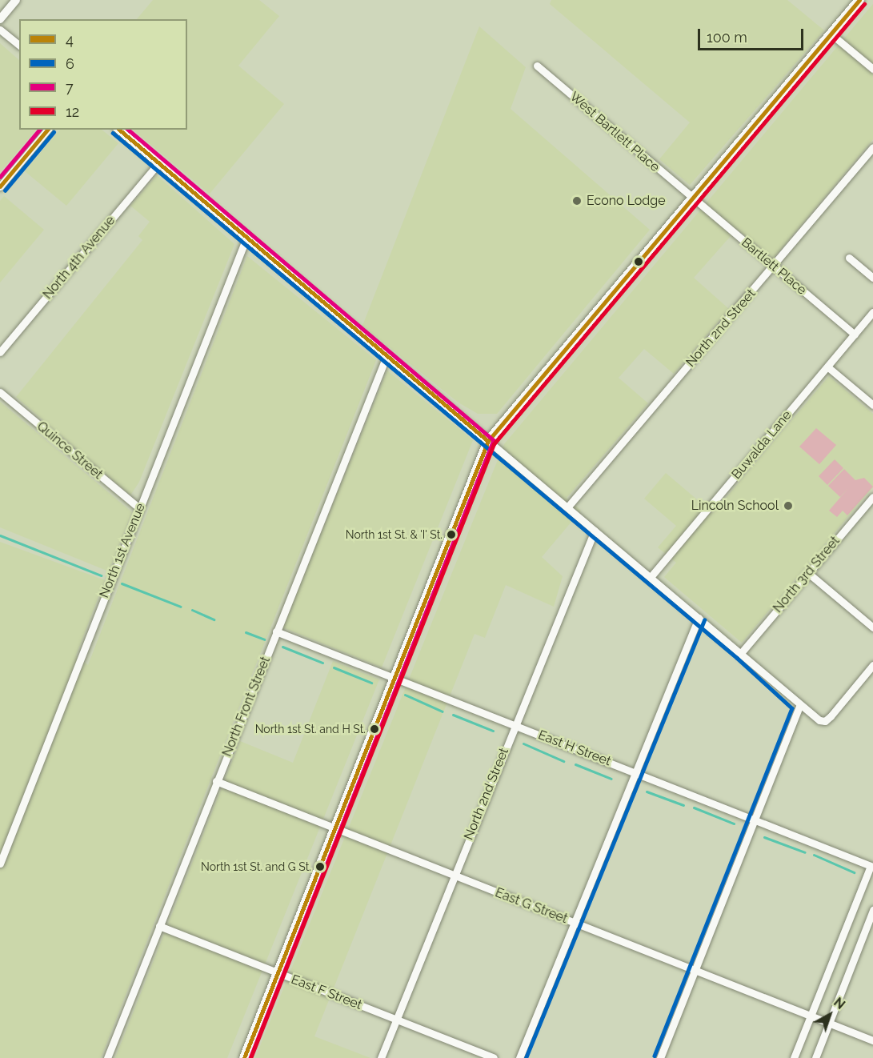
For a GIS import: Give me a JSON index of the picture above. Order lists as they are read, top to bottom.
{
  "streets": {
    "street": [
      "West Bartlett Place",
      "North 4th Avenue",
      "Bartlett Place",
      "North 2nd Street",
      "Buwalda Lane",
      "Quince Street",
      "North 1st Avenue",
      "North 3rd Street",
      "North Front Street",
      "East H Street",
      "East G Street",
      "East F Street"
    ]
  },
  "crossings": [
    ["West Bartlett Place", "Bartlett Place"],
    ["Bartlett Place", "North 2nd Street"],
    ["Bartlett Place", "Buwalda Lane"],
    ["North 2nd Street", "East H Street"],
    ["North 2nd Street", "East G Street"],
    ["North 2nd Street", "East F Street"],
    ["Quince Street", "North 1st Avenue"],
    ["North Front Street", "East H Street"],
    ["North Front Street", "East G Street"],
    ["North Front Street", "East F Street"]
  ],
  "places": [
    "Econo Lodge",
    "Lincoln School",
    "North 1st St. & 'I' St.",
    "North 1st St. and H St.",
    "North 1st St. and G St."
  ],
  "lines": [
    "transit line 4",
    "transit line 12",
    "transit line 7",
    "transit line 6"
  ],
  "legend": [
    "4",
    "6",
    "7",
    "12"
  ],
  "scale_bar": "100 m",
  "north": "top right"
}
